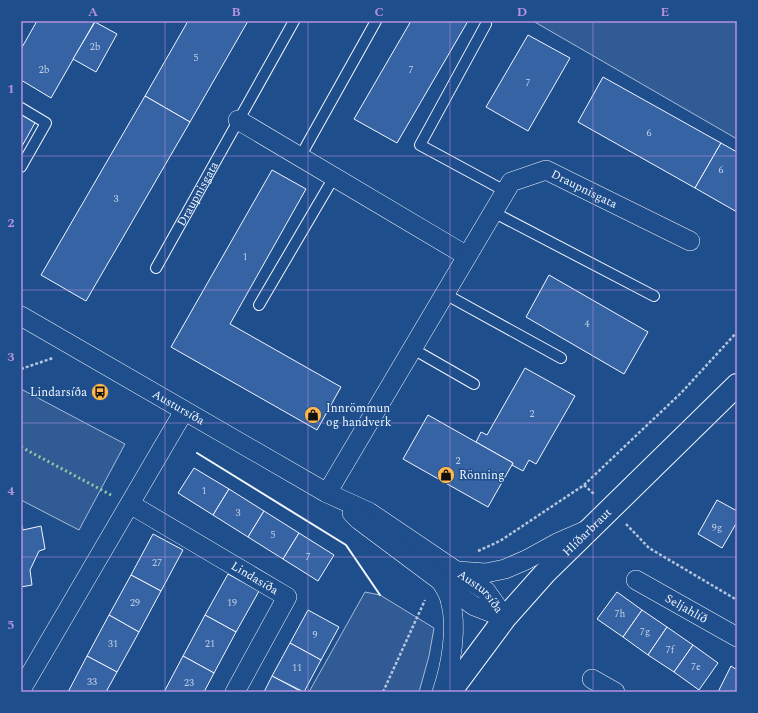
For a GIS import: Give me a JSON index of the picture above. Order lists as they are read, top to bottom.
{
  "streets": {
    "main road": ["Hlíðarbraut"],
    "street": [
      "Draupnisgata",
      "Austursíða",
      "Lindasíða",
      "Seljahlíð"
    ]
  },
  "crossings": [
    ["Draupnisgata", "Austursíða"],
    ["Austursíða", "Hlíðarbraut"]
  ],
  "places": {
    "bus stop": ["Lindarsíða"],
    "shop": ["Innrömmun og handverk", "Rönning"]
  },
  "house_numbers": [
    "2b",
    "5",
    "2b",
    "7",
    "7",
    "6",
    "6",
    "3",
    "1",
    "4",
    "2",
    "2",
    "1",
    "3",
    "9g",
    "5",
    "7",
    "27",
    "29",
    "19",
    "7h",
    "7g",
    "9",
    "31",
    "21",
    "7f",
    "7e",
    "11",
    "33",
    "23"
  ],
  "grid": {
    "columns": [
      "A",
      "B",
      "C",
      "D",
      "E"
    ],
    "rows": [
      "1",
      "2",
      "3",
      "4",
      "5"
    ]
  }
}
